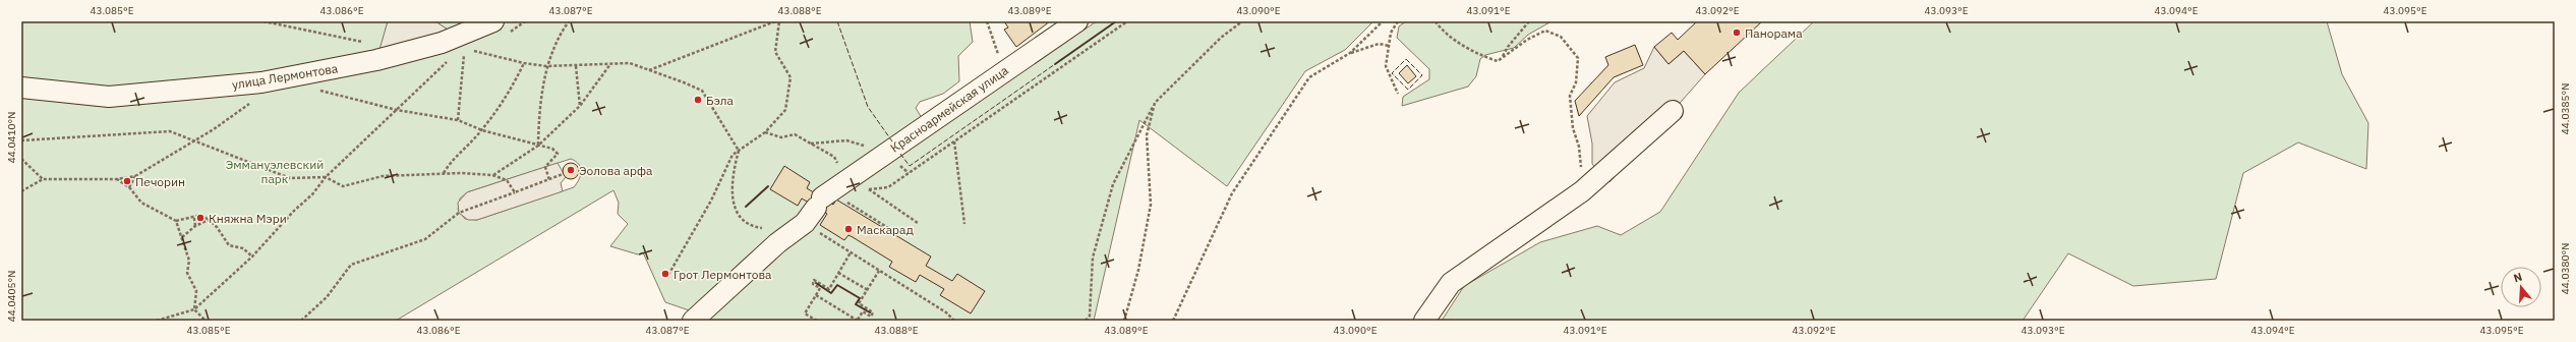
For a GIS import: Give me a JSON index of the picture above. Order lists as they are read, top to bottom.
{
  "streets": {
    "street": ["улица Лермонтова", "Красноармейская улица"]
  },
  "parks": ["Эммануэлевский парк"],
  "places": [
    "Панорама",
    "Бэла",
    "Эолова арфа",
    "Печорин",
    "Княжна Мэри",
    "Маскарад",
    "Грот Лермонтова"
  ],
  "north": "top",
  "coordinates": [
    "43.085°E",
    "43.086°E",
    "43.087°E",
    "43.088°E",
    "43.089°E",
    "43.090°E",
    "43.091°E",
    "43.092°E",
    "43.093°E",
    "43.094°E",
    "43.095°E",
    "44.0385°N",
    "44.0410°N",
    "44.0380°N",
    "44.0405°N"
  ]
}
